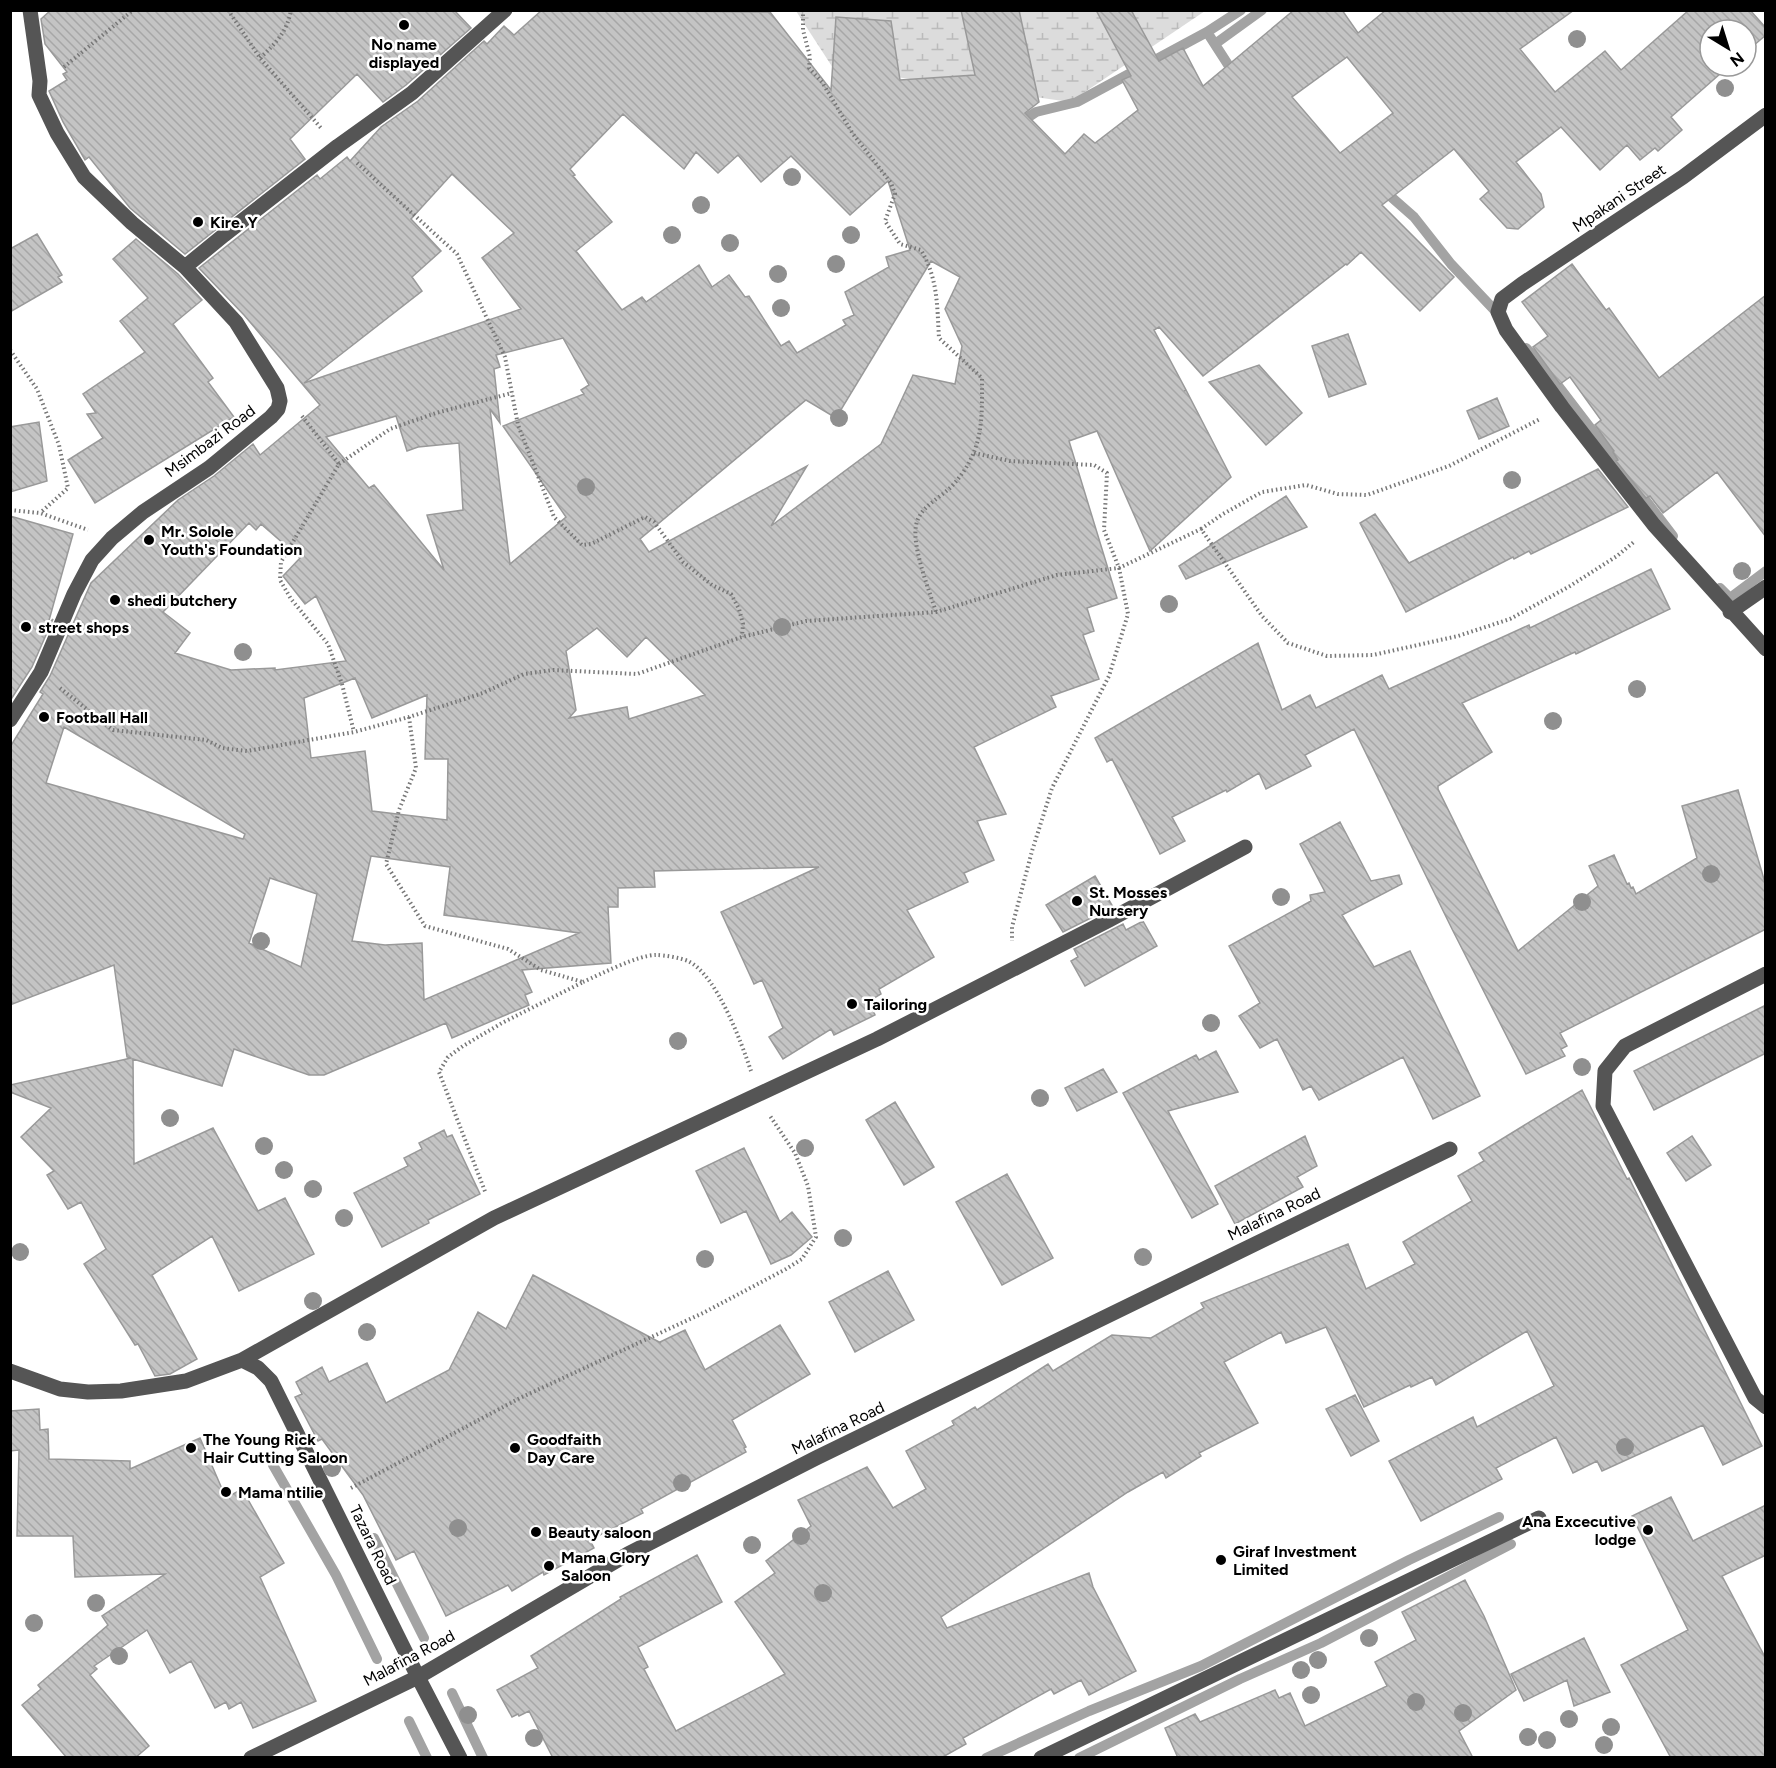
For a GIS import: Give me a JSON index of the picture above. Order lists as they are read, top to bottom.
{
  "streets": {
    "street": [
      "Mpakani Street",
      "Msimbazi Road",
      "Malafina Road",
      "Tazara Road"
    ]
  },
  "crossings": [
    ["Malafina Road", "Tazara Road"]
  ],
  "places": [
    "No name displayed",
    "Kire. Y",
    "Mr. Solole Youth's Foundation",
    "shedi butchery",
    "street shops",
    "Football Hall",
    "St. Mosses Nursery",
    "Tailoring",
    "The Young Rick Hair Cutting Saloon",
    "Goodfaith Day Care",
    "Mama ntilie",
    "Ana Excecutive lodge",
    "Beauty saloon",
    "Giraf Investment Limited",
    "Mama Glory Saloon"
  ],
  "north": "bottom right"
}
